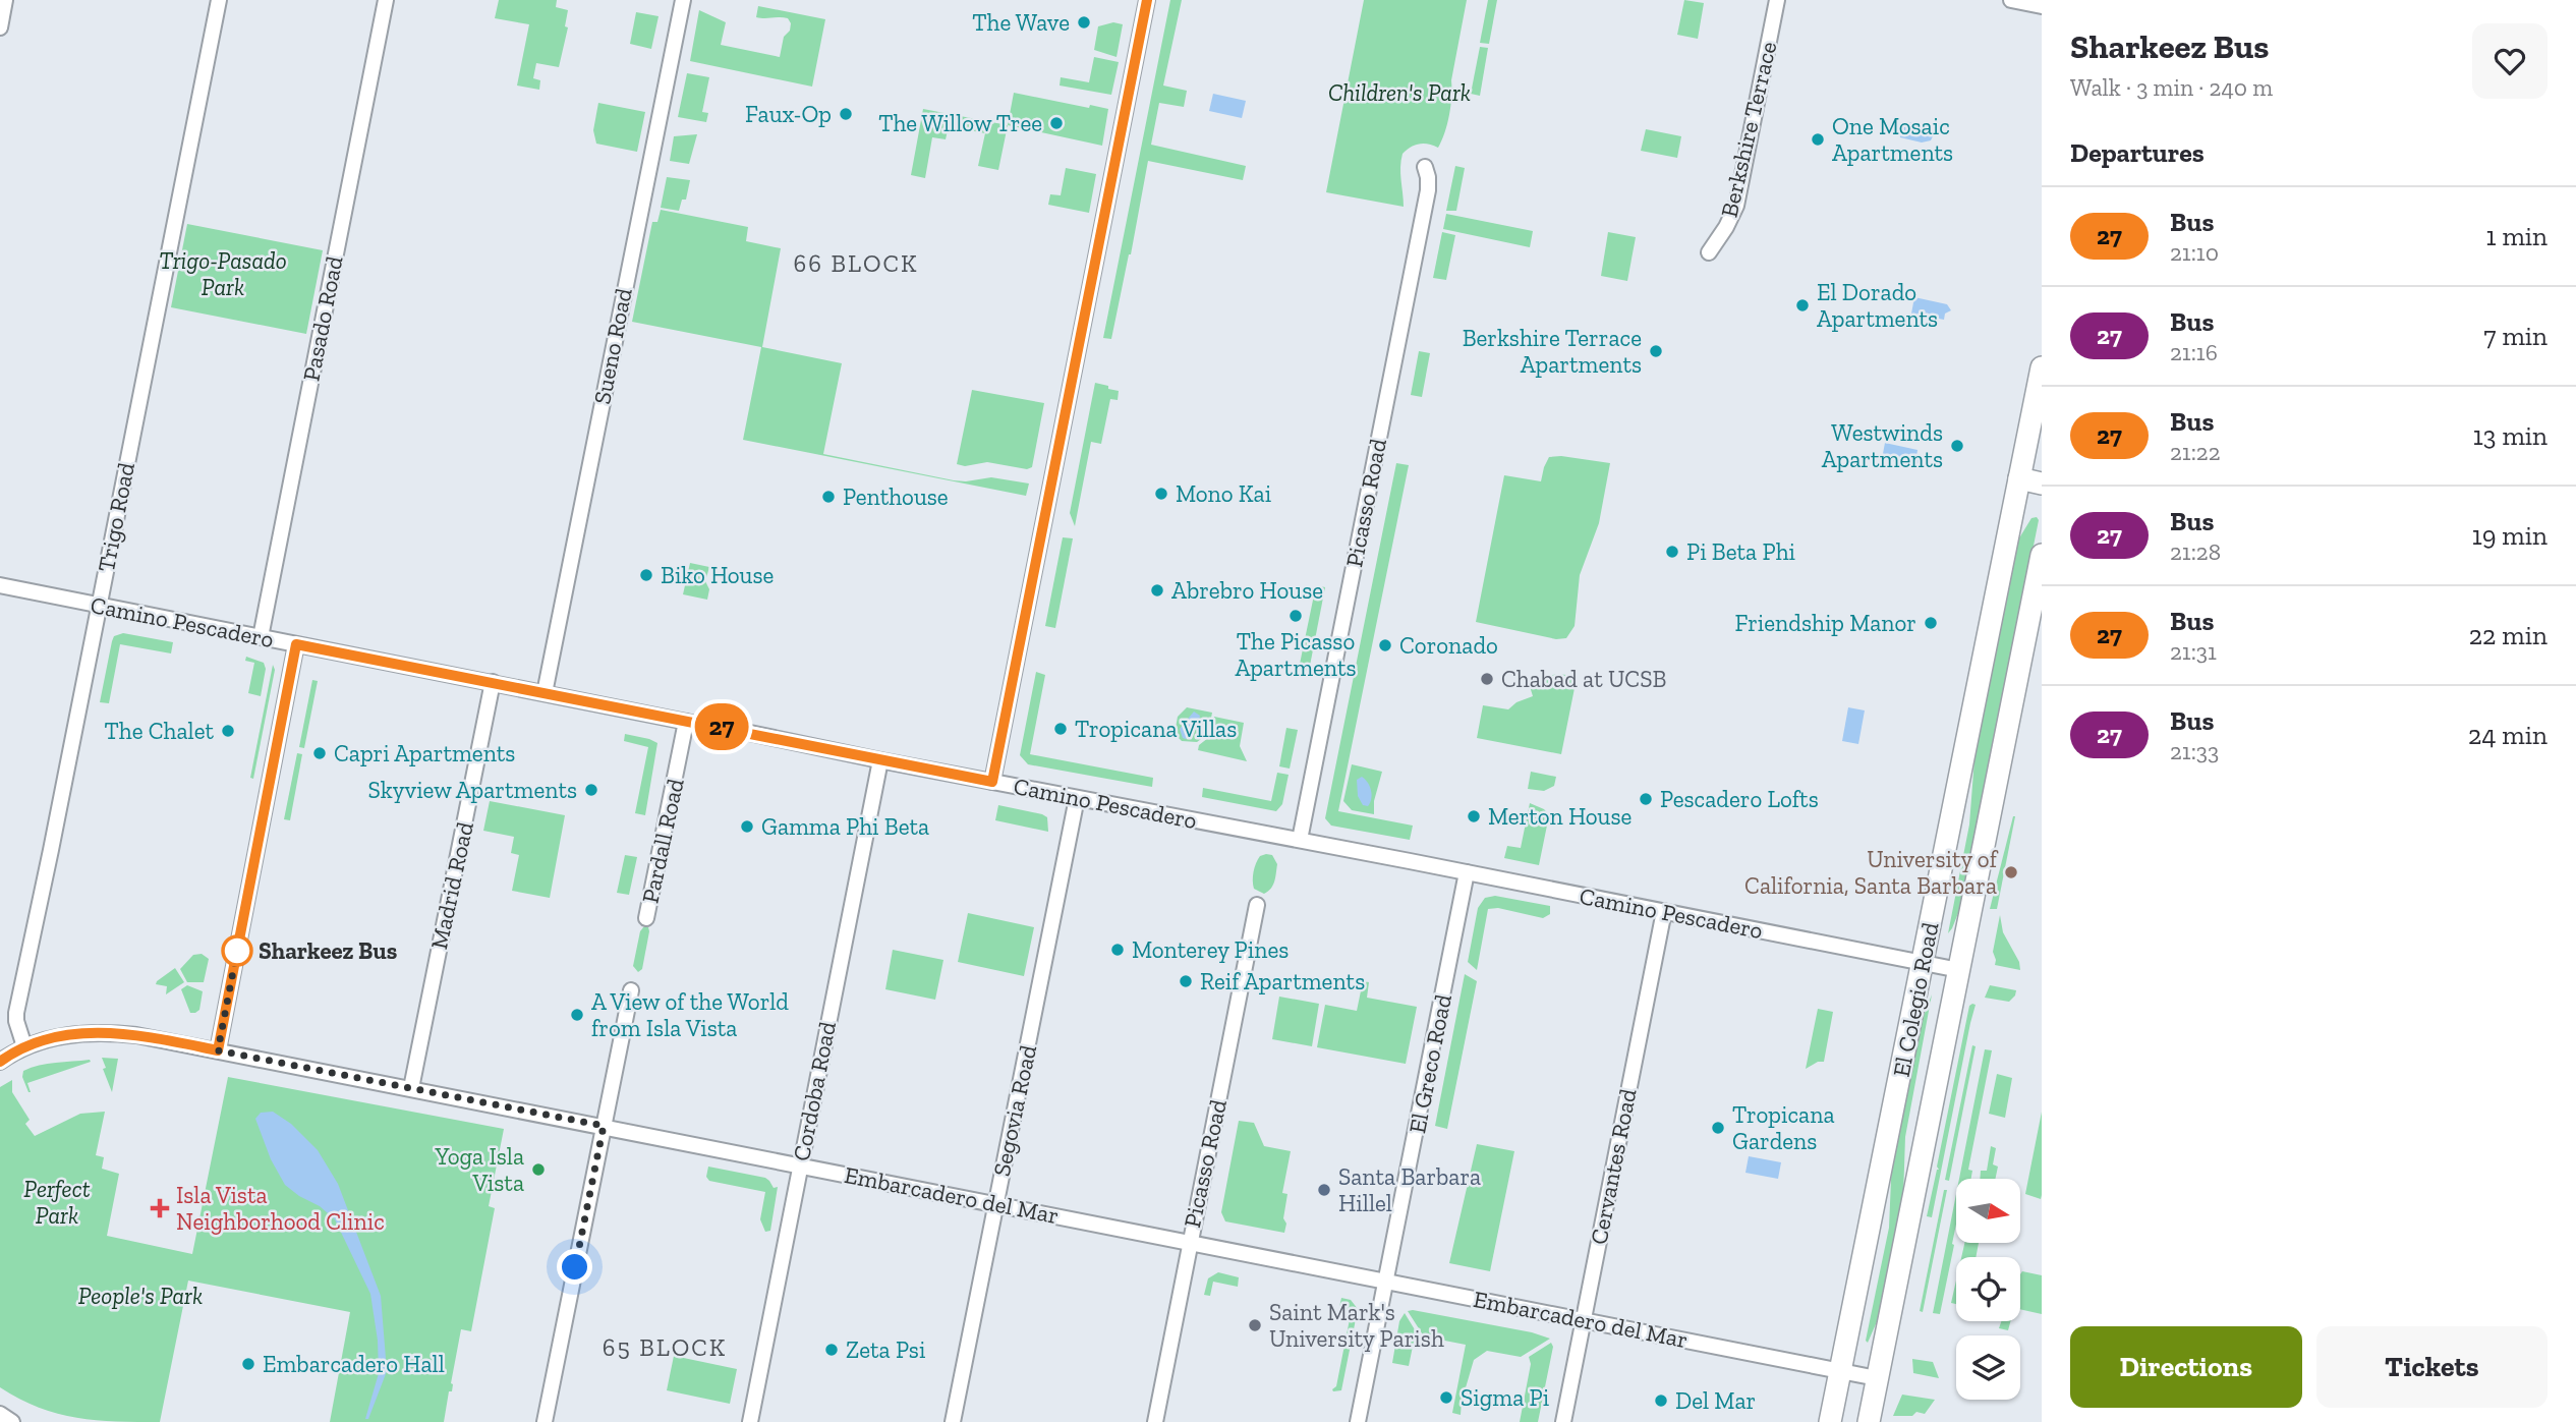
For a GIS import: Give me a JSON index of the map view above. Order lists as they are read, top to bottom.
{
  "streets": {
    "main road": ["El Colegio Road"],
    "street": [
      "Berkshire Terrace",
      "Pasado Road",
      "Sueno Road",
      "Picasso Road",
      "Trigo Road",
      "Camino Pescadero",
      "Pardall Road",
      "Madrid Road",
      "El Greco Road",
      "Cordoba Road",
      "Segovia Road",
      "Cervantes Road",
      "Embarcadero del Mar"
    ]
  },
  "crossings": [
    ["Pasado Road", "Camino Pescadero"],
    ["Sueno Road", "Camino Pescadero"],
    ["Picasso Road", "Camino Pescadero"],
    ["Picasso Road", "Embarcadero del Mar"],
    ["Trigo Road", "Camino Pescadero"],
    ["Trigo Road", "Embarcadero del Mar"],
    ["Camino Pescadero", "Pardall Road"],
    ["Camino Pescadero", "Madrid Road"],
    ["Camino Pescadero", "El Colegio Road"],
    ["Camino Pescadero", "El Greco Road"],
    ["Camino Pescadero", "Cordoba Road"],
    ["Camino Pescadero", "Segovia Road"],
    ["Camino Pescadero", "Cervantes Road"],
    ["Madrid Road", "Embarcadero del Mar"],
    ["El Colegio Road", "Embarcadero del Mar"],
    ["El Greco Road", "Embarcadero del Mar"],
    ["Cordoba Road", "Embarcadero del Mar"],
    ["Segovia Road", "Embarcadero del Mar"],
    ["Cervantes Road", "Embarcadero del Mar"]
  ],
  "districts": ["66 BLOCK", "65 BLOCK"],
  "parks": [
    "Children's Park",
    "Trigo-Pasado Park",
    "Perfect Park",
    "People's Park"
  ],
  "places": {
    "other": [
      "The Wave",
      "Faux-Op",
      "The Willow Tree",
      "One Mosaic Apartments",
      "El Dorado Apartments",
      "Berkshire Terrace Apartments",
      "Westwinds Apartments",
      "Mono Kai",
      "Penthouse",
      "Pi Beta Phi",
      "Biko House",
      "Abrebro House",
      "The Picasso Apartments",
      "Friendship Manor",
      "Coronado",
      "Chabad at UCSB",
      "Tropicana Villas",
      "The Chalet",
      "Capri Apartments",
      "Skyview Apartments",
      "Pescadero Lofts",
      "Merton House",
      "Gamma Phi Beta",
      "University of California, Santa Barbara",
      "Monterey Pines",
      "Sharkeez Bus",
      "Reif Apartments",
      "A View of the World from Isla Vista",
      "Tropicana Gardens",
      "Yoga Isla Vista",
      "Santa Barbara Hillel",
      "Saint Mark's University Parish",
      "Zeta Psi",
      "Embarcadero Hall",
      "Sigma Pi",
      "Del Mar"
    ],
    "health": ["Isla Vista Neighborhood Clinic"]
  },
  "lines": ["bus line 27"],
  "north": "right",
  "page": {
    "on_map": "27",
    "heading": [
      ["Sharkeez Bus", "Walk · 3 min · 240 m"],
      "Departures"
    ],
    "list": [
      {
        "mark": "27",
        "name": "Bus",
        "note": "21:10",
        "value": "1 min"
      },
      {
        "mark": "27",
        "name": "Bus",
        "note": "21:16",
        "value": "7 min"
      },
      {
        "mark": "27",
        "name": "Bus",
        "note": "21:22",
        "value": "13 min"
      },
      {
        "mark": "27",
        "name": "Bus",
        "note": "21:28",
        "value": "19 min"
      },
      {
        "mark": "27",
        "name": "Bus",
        "note": "21:31",
        "value": "22 min"
      },
      {
        "mark": "27",
        "name": "Bus",
        "note": "21:33",
        "value": "24 min"
      }
    ],
    "buttons": ["Directions", "Tickets"]
  }
}
